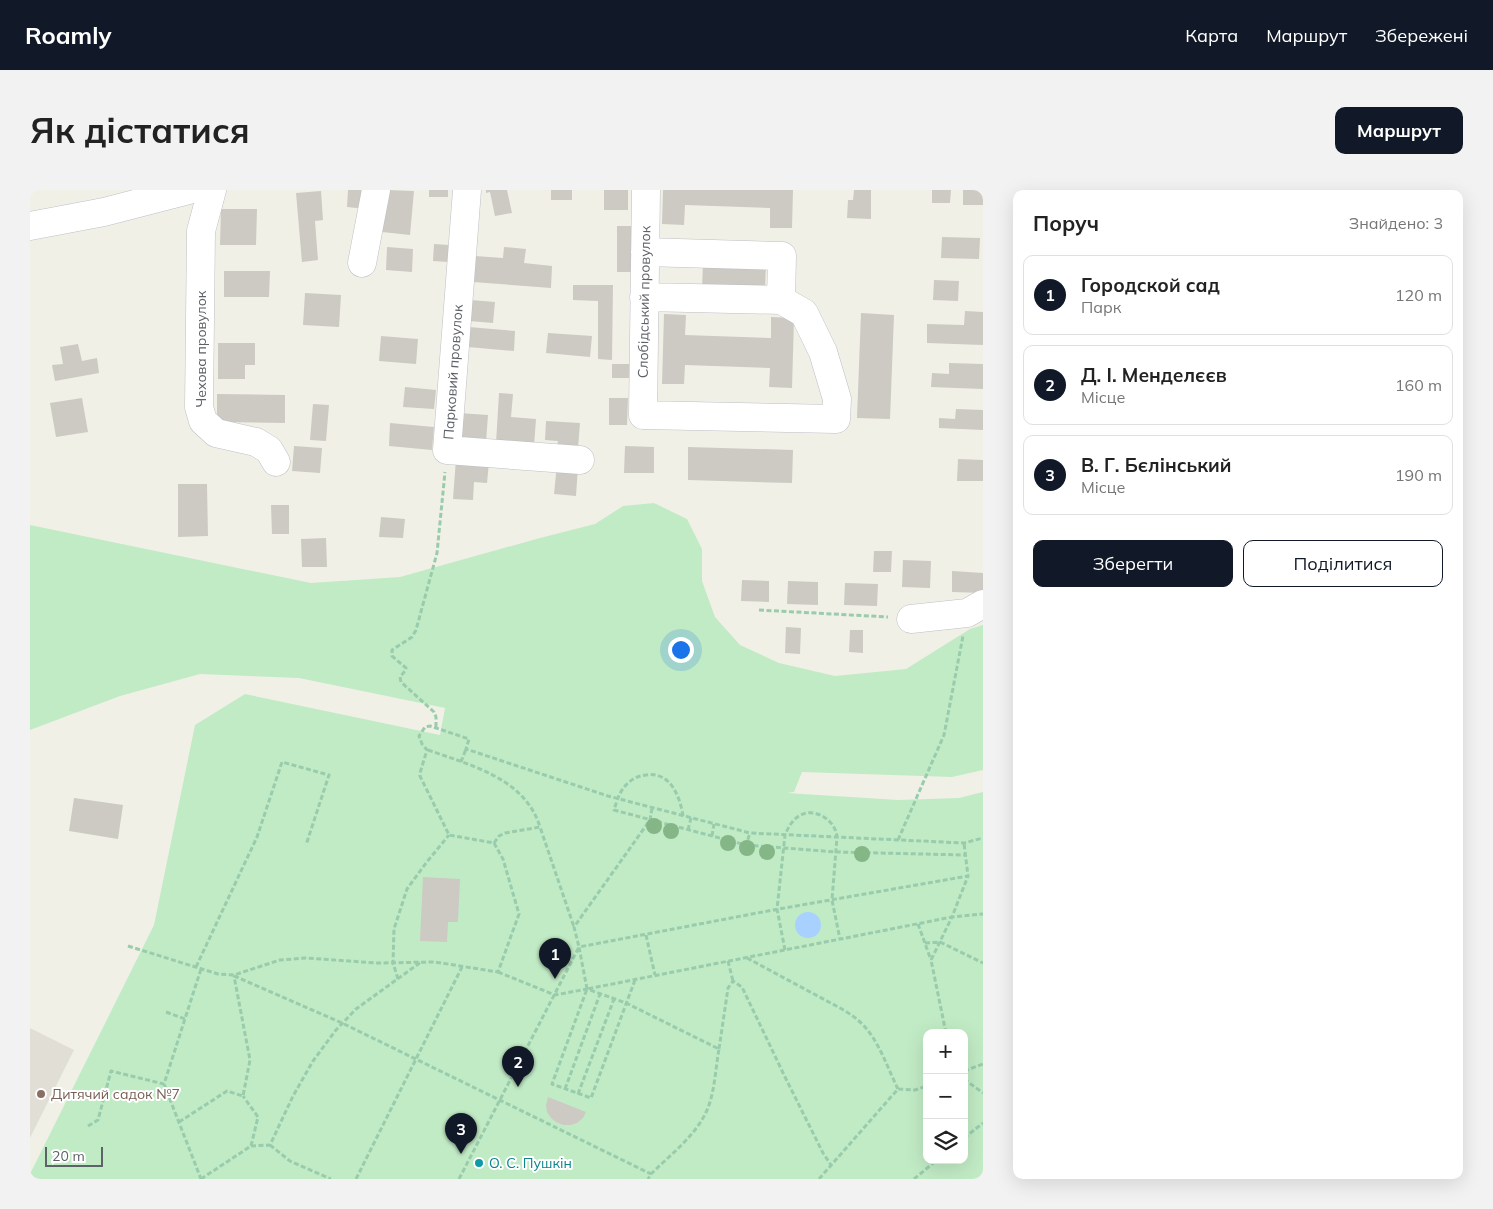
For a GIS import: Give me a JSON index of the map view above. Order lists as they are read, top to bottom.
{
  "streets": {
    "street": ["Слобідський провулок", "Чехова провулок", "Парковий провулок"]
  },
  "places": ["Дитячий садок №7", "О. С. Пушкін"],
  "scale_bar": "20 m",
  "page": {
    "header": "Roamly",
    "nav": ["Карта", "Маршрут", "Збережені"],
    "buttons": [
      "Маршрут",
      ["Зберегти", "Поділитися"]
    ],
    "title": "Як дістатися",
    "heading": ["Поруч", "Знайдено: 3"],
    "list": [
      {
        "mark": "1",
        "name": "Городской сад",
        "note": "Парк",
        "value": "120 m"
      },
      {
        "mark": "2",
        "name": "Д. І. Менделєєв",
        "note": "Місце",
        "value": "160 m"
      },
      {
        "mark": "3",
        "name": "В. Г. Бєлінський",
        "note": "Місце",
        "value": "190 m"
      }
    ],
    "pins": ["1", "2", "3"],
    "map_buttons": ["+", "−"],
    "scale": "20 m"
  }
}
